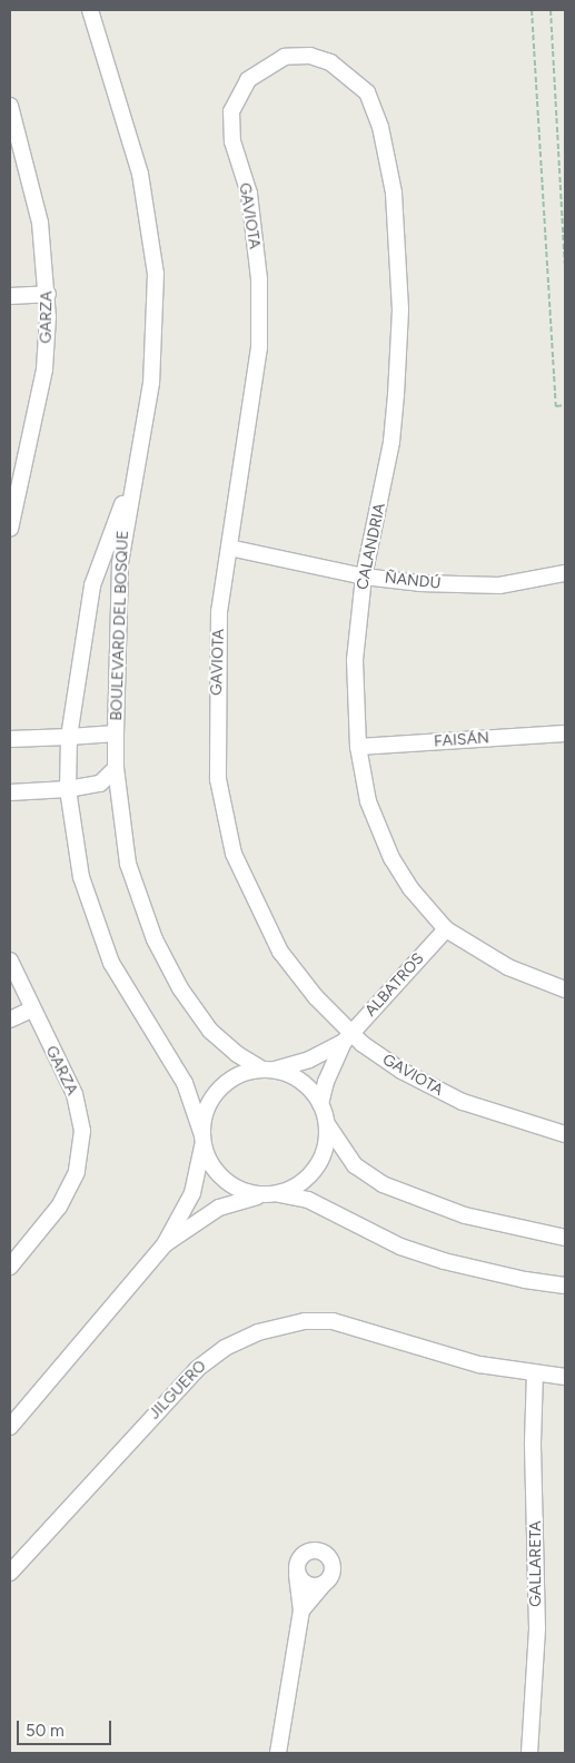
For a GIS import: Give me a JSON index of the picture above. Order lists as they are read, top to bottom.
{
  "streets": {
    "street": [
      "GAVIOTA",
      "GARZA",
      "CALANDRIA",
      "ÑANDÚ",
      "BOULEVARD DEL BOSQUE",
      "FAISÁN",
      "ALBATROS",
      "JILGUERO",
      "GALLARETA"
    ]
  },
  "crossings": [
    ["GAVIOTA", "CALANDRIA"],
    ["GAVIOTA", "ÑANDÚ"],
    ["GAVIOTA", "ALBATROS"],
    ["CALANDRIA", "ÑANDÚ"],
    ["CALANDRIA", "FAISÁN"],
    ["CALANDRIA", "ALBATROS"],
    ["JILGUERO", "GALLARETA"]
  ],
  "scale_bar": "50 m"
}
